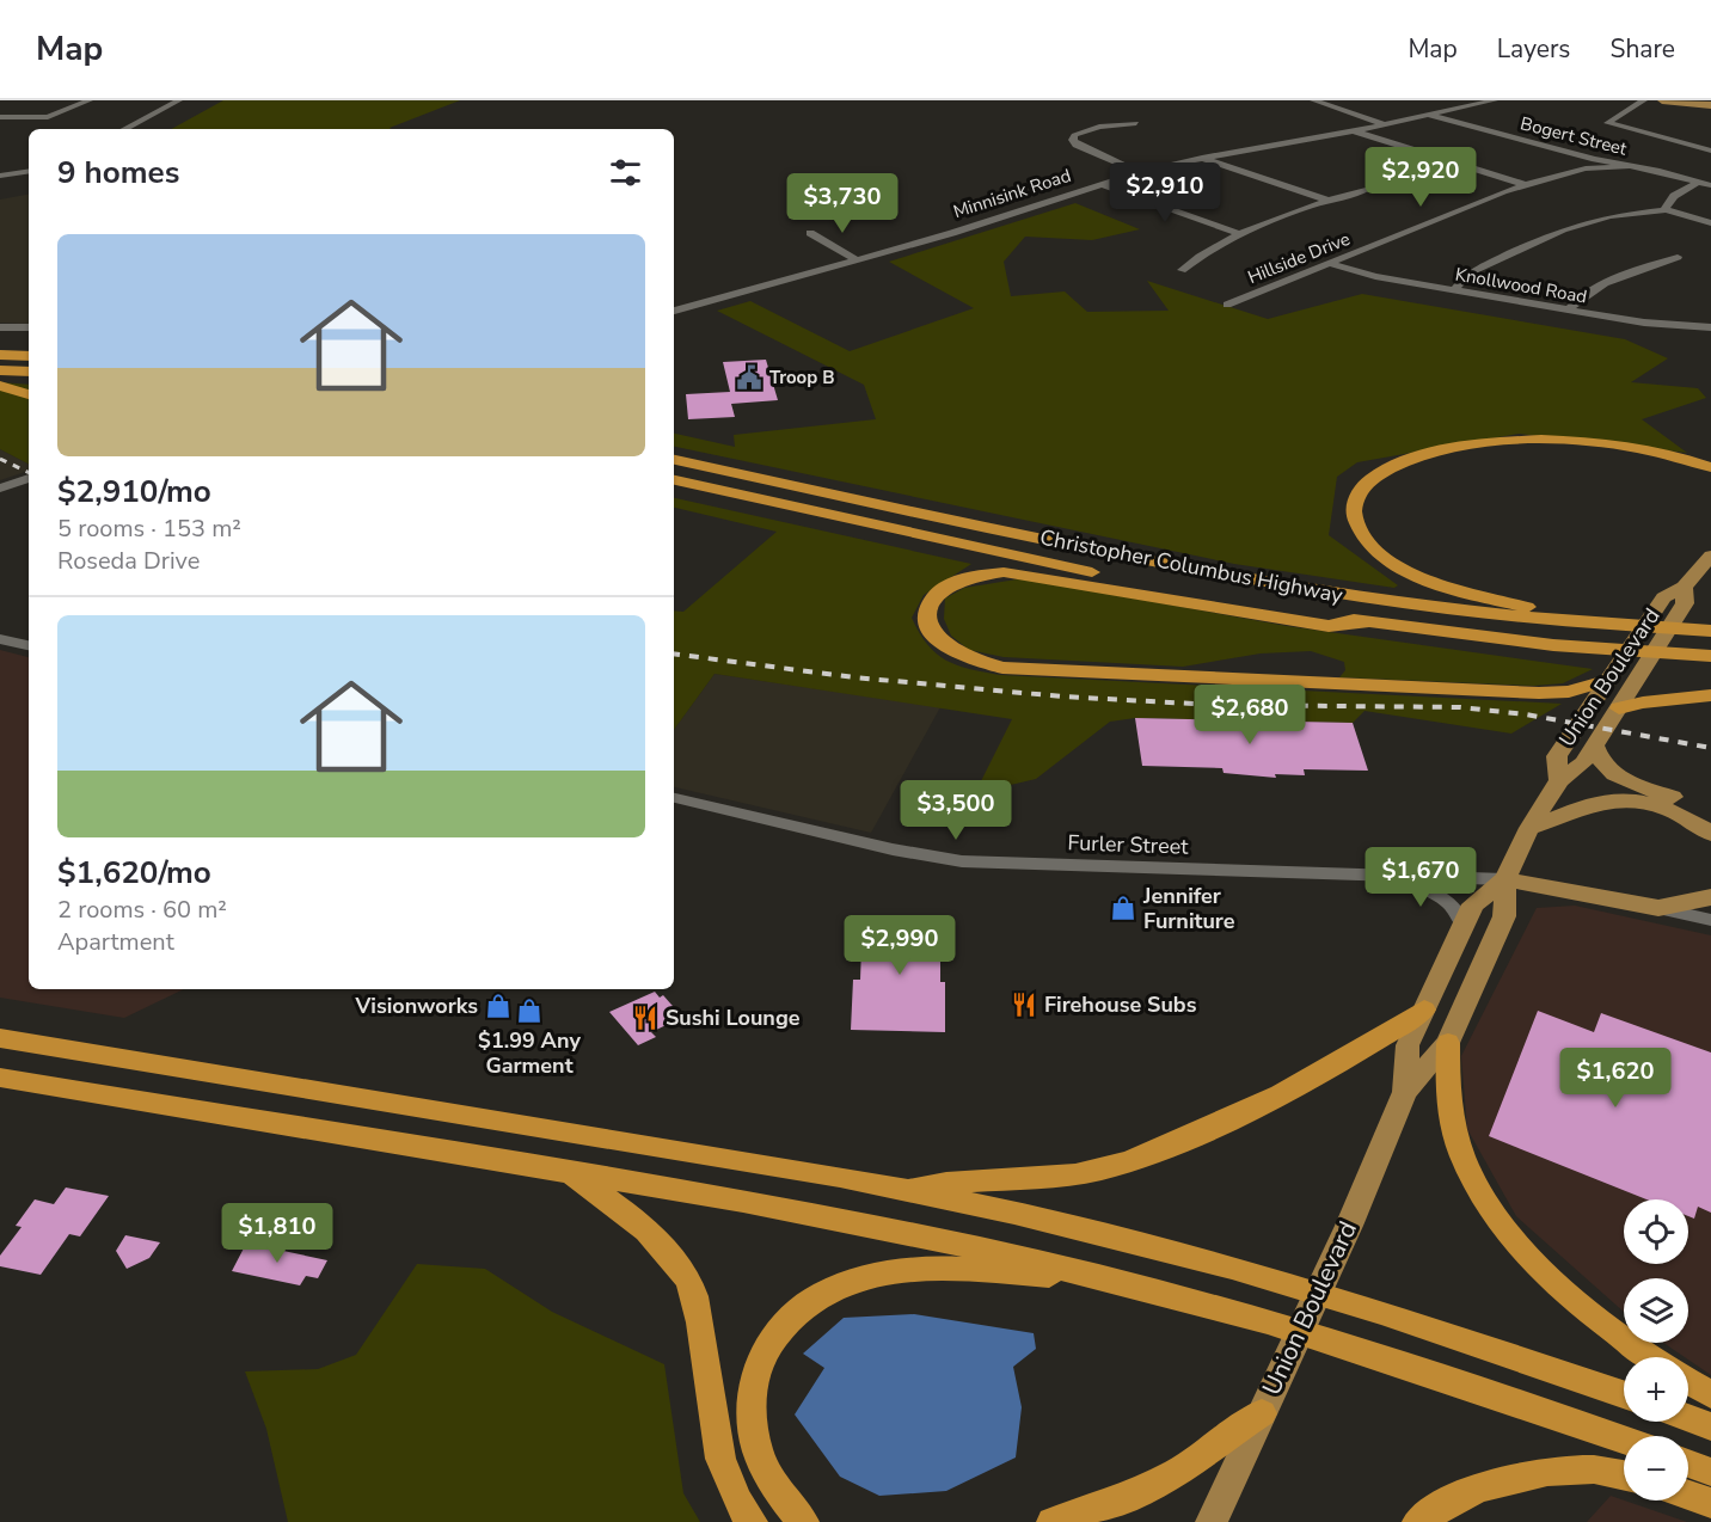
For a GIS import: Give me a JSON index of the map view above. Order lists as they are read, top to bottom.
{
  "streets": {
    "highway": ["Christopher Columbus Highway"],
    "main road": ["Union Boulevard"],
    "street": [
      "Bogert Street",
      "Minnisink Road",
      "Hillside Drive",
      "Knollwood Road",
      "Furler Street"
    ]
  },
  "crossings": [
    ["Bogert Street", "Minnisink Road"],
    ["Bogert Street", "Hillside Drive"],
    ["Hillside Drive", "Knollwood Road"],
    ["Union Boulevard", "Furler Street"]
  ],
  "places": {
    "public building": ["Troop B"],
    "shop": ["Jennifer Furniture", "Visionworks", "$1.99 Any Garment"],
    "restaurant": ["Firehouse Subs", "Sushi Lounge"]
  },
  "page": {
    "header": "Map",
    "nav": ["Map", "Layers", "Share"],
    "heading": "9 homes",
    "price": [
      "$2,920",
      "$2,910",
      "$3,730",
      "$2,680",
      "$3,500",
      "$1,670",
      "$2,990",
      "$1,620",
      "$1,810"
    ],
    "list": [
      {
        "name": "$2,910/mo",
        "note": "5 rooms · 153 m² · Roseda Drive"
      },
      {
        "name": "$1,620/mo",
        "note": "2 rooms · 60 m² · Apartment"
      }
    ],
    "map_buttons": ["+", "−"]
  }
}
